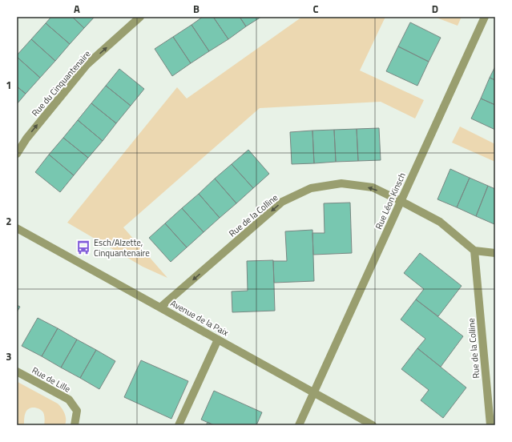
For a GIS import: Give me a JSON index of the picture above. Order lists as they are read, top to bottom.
{
  "streets": {
    "street": [
      "Rue du Cinquantenaire",
      "Rue Léon Kinsch",
      "Rue de la Colline",
      "Avenue de la Paix",
      "Rue de Lille"
    ]
  },
  "crossings": [
    ["Rue Léon Kinsch", "Rue de la Colline"],
    ["Rue Léon Kinsch", "Avenue de la Paix"],
    ["Rue de la Colline", "Avenue de la Paix"]
  ],
  "one_way": ["Rue du Cinquantenaire", "Rue de la Colline"],
  "places": {
    "bus stop": ["Esch/Alzette, Cinquantenaire"]
  },
  "grid": {
    "columns": [
      "A",
      "B",
      "C",
      "D"
    ],
    "rows": ["1", "2", "3"]
  }
}
